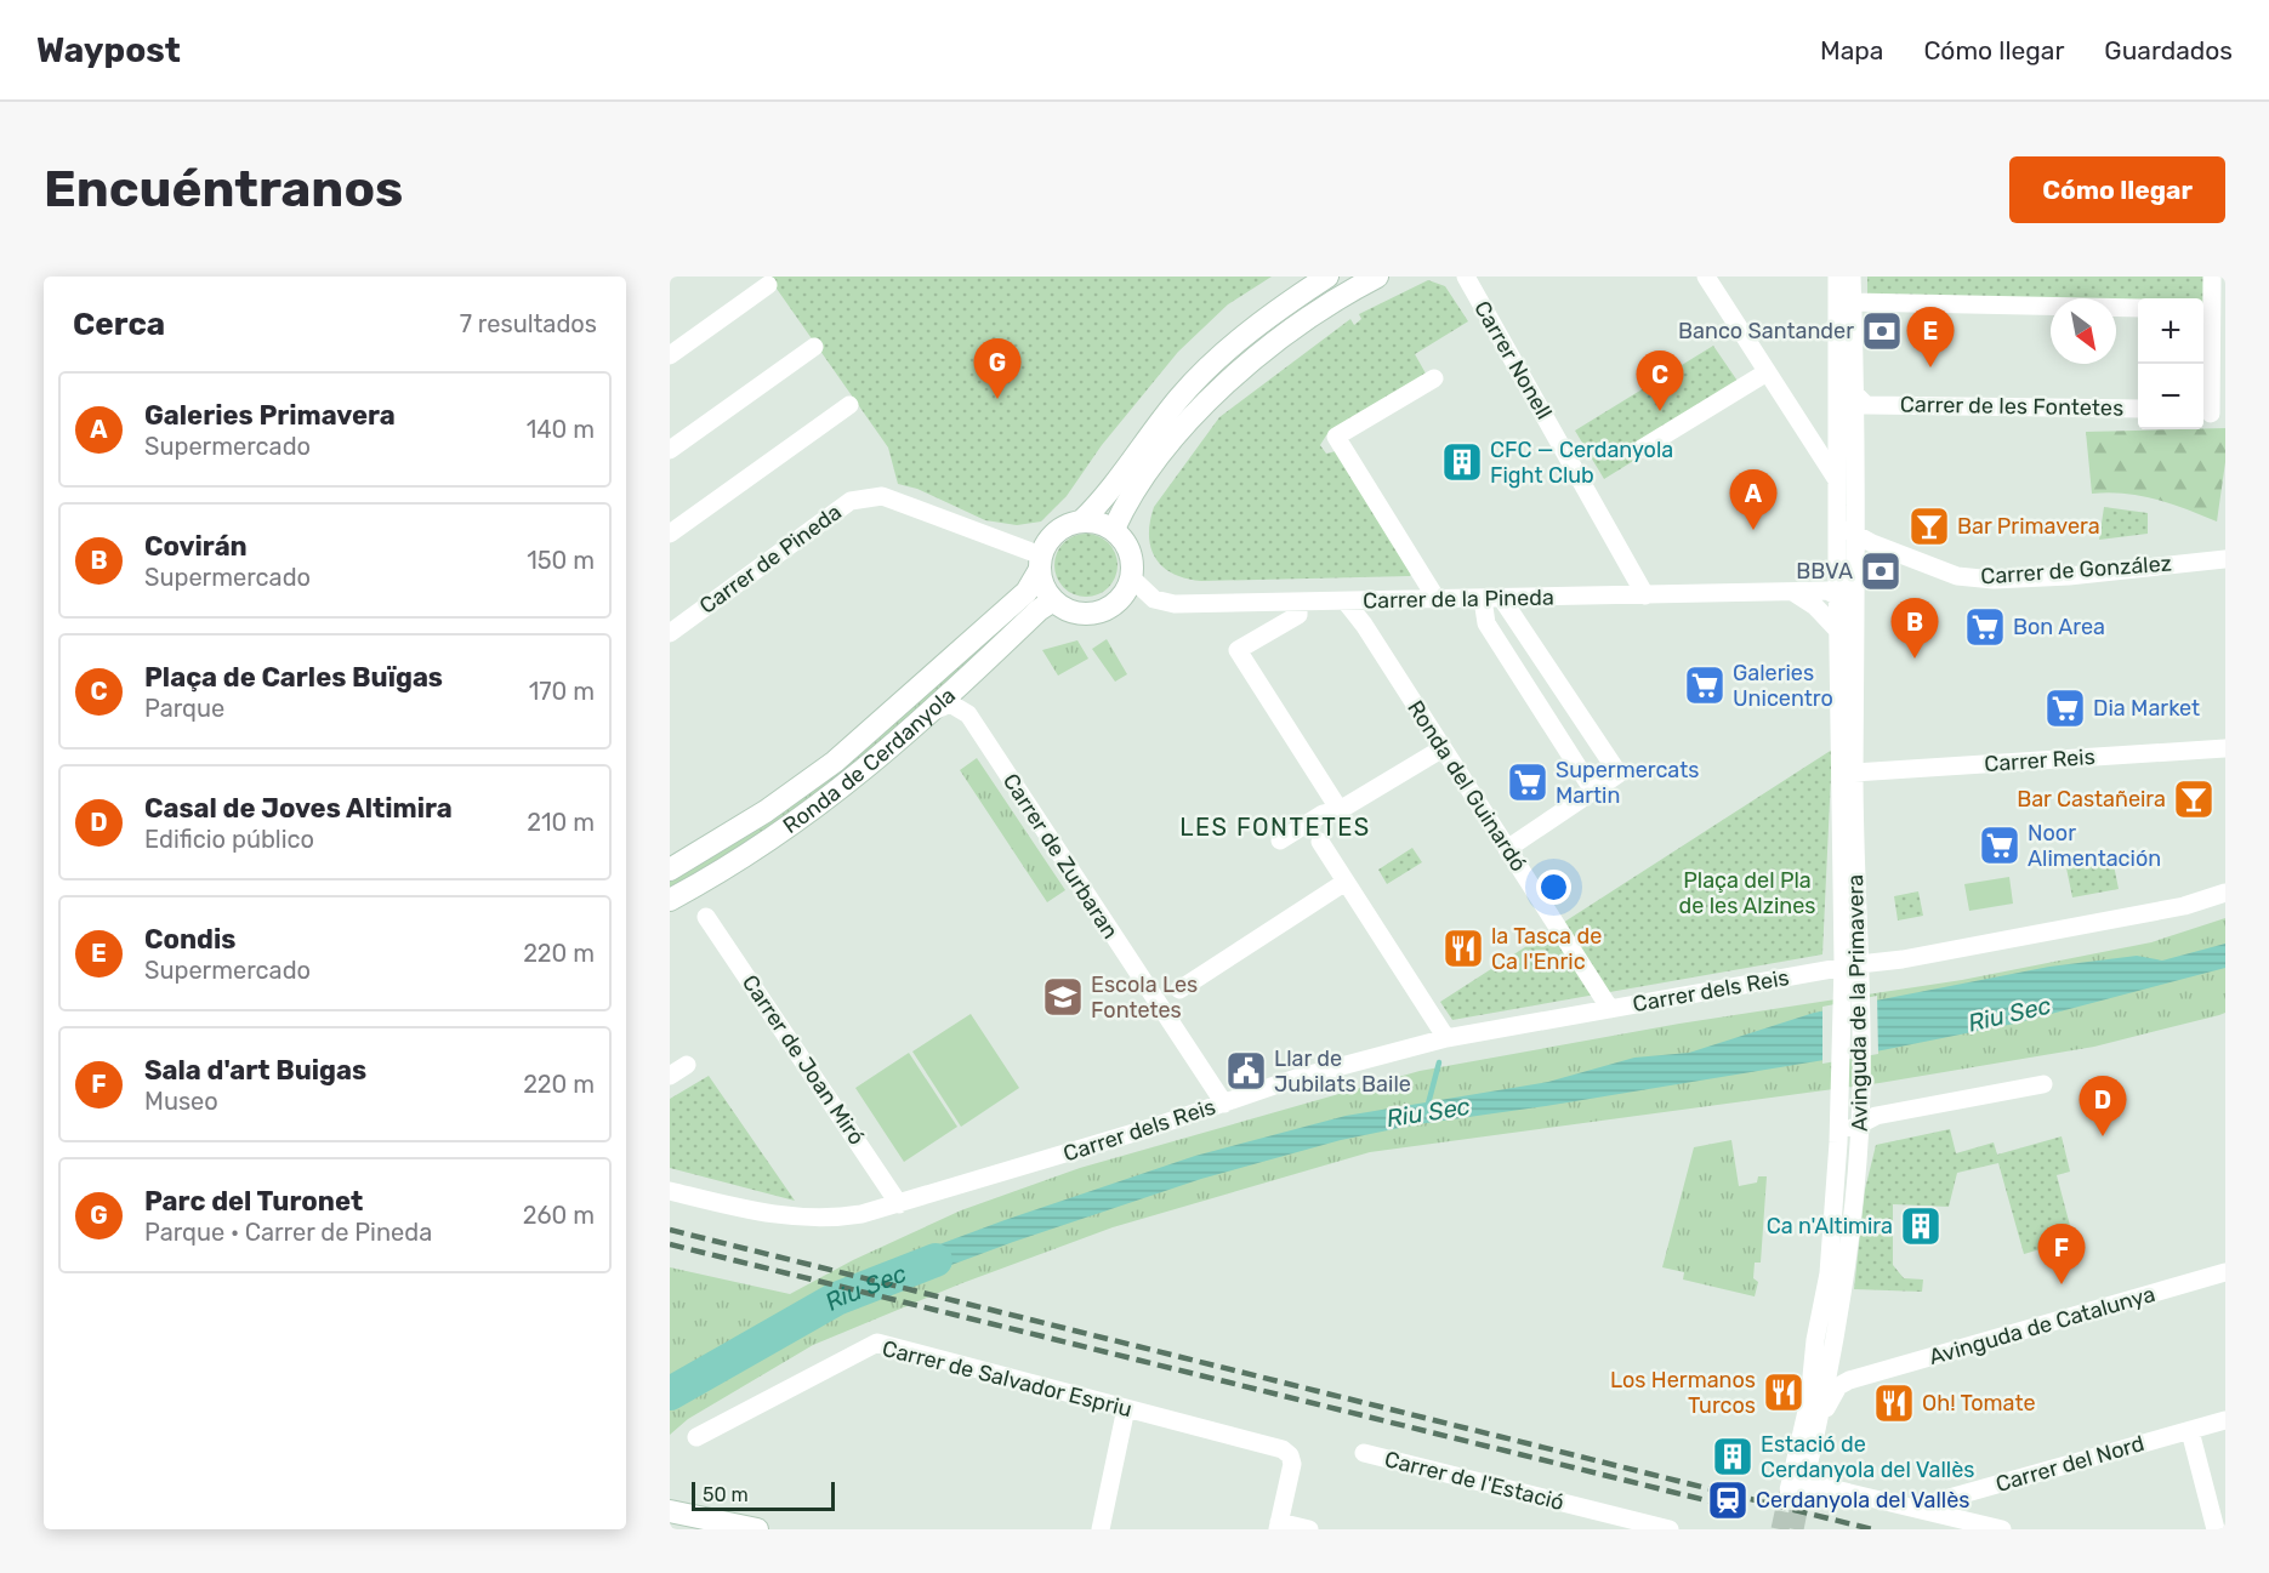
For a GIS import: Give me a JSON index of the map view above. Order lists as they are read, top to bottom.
{
  "streets": {
    "street": [
      "Carrer Nonell",
      "Carrer de les Fontetes",
      "Carrer de Pineda",
      "Carrer de González",
      "Carrer de la Pineda",
      "Ronda de Cerdanyola",
      "Carrer Reis",
      "Ronda del Guinardó",
      "Carrer de Zurbaran",
      "Carrer dels Reis",
      "Avinguda de la Primavera",
      "Carrer de Joan Miró",
      "Avinguda de Catalunya",
      "Carrer de Salvador Espriu",
      "Carrer del Nord",
      "Carrer de l'Estació"
    ]
  },
  "crossings": [
    ["Carrer Nonell", "Carrer de la Pineda"],
    ["Carrer de les Fontetes", "Avinguda de la Primavera"],
    ["Carrer de Pineda", "Carrer de la Pineda"],
    ["Carrer de Pineda", "Ronda de Cerdanyola"],
    ["Carrer de González", "Avinguda de la Primavera"],
    ["Carrer de la Pineda", "Ronda de Cerdanyola"],
    ["Carrer de la Pineda", "Ronda del Guinardó"],
    ["Ronda de Cerdanyola", "Carrer de Zurbaran"],
    ["Carrer Reis", "Avinguda de la Primavera"],
    ["Ronda del Guinardó", "Carrer dels Reis"],
    ["Carrer de Zurbaran", "Carrer dels Reis"],
    ["Carrer dels Reis", "Avinguda de la Primavera"],
    ["Carrer dels Reis", "Carrer de Joan Miró"],
    ["Avinguda de la Primavera", "Avinguda de Catalunya"]
  ],
  "districts": ["LES FONTETES"],
  "water": ["Riu Sec"],
  "parks": ["Plaça del Pla de les Alzines"],
  "places": {
    "bank": ["Banco Santander", "BBVA"],
    "building": ["CFC — Cerdanyola Fight Club", "Ca n'Altimira", "Estació de Cerdanyola del Vallès"],
    "bar": ["Bar Primavera", "Bar Castañeira"],
    "supermarket": [
      "Bon Area",
      "Galeries Unicentro",
      "Dia Market",
      "Supermercats Martin",
      "Noor Alimentación"
    ],
    "restaurant": ["la Tasca de Ca l'Enric", "Los Hermanos Turcos", "Oh! Tomate"],
    "school or university": ["Escola Les Fontetes"],
    "public building": ["Llar de Jubilats Baile"],
    "station": ["Cerdanyola del Vallès"]
  },
  "scale_bar": "50 m",
  "north": "bottom right",
  "page": {
    "header": "Waypost",
    "nav": ["Mapa", "Cómo llegar", "Guardados"],
    "buttons": "Cómo llegar",
    "title": "Encuéntranos",
    "heading": ["Cerca", "7 resultados"],
    "map_buttons": ["+", "−"],
    "pins": [
      "E",
      "G",
      "C",
      "A",
      "B",
      "D",
      "F"
    ],
    "list": [
      {
        "mark": "A",
        "name": "Galeries Primavera",
        "note": "Supermercado",
        "value": "140 m"
      },
      {
        "mark": "B",
        "name": "Covirán",
        "note": "Supermercado",
        "value": "150 m"
      },
      {
        "mark": "C",
        "name": "Plaça de Carles Buïgas",
        "note": "Parque",
        "value": "170 m"
      },
      {
        "mark": "D",
        "name": "Casal de Joves Altimira",
        "note": "Edificio público",
        "value": "210 m"
      },
      {
        "mark": "E",
        "name": "Condis",
        "note": "Supermercado",
        "value": "220 m"
      },
      {
        "mark": "F",
        "name": "Sala d'art Buigas",
        "note": "Museo",
        "value": "220 m"
      },
      {
        "mark": "G",
        "name": "Parc del Turonet",
        "note": "Parque · Carrer de Pineda",
        "value": "260 m"
      }
    ],
    "scale": "50 m"
  }
}
